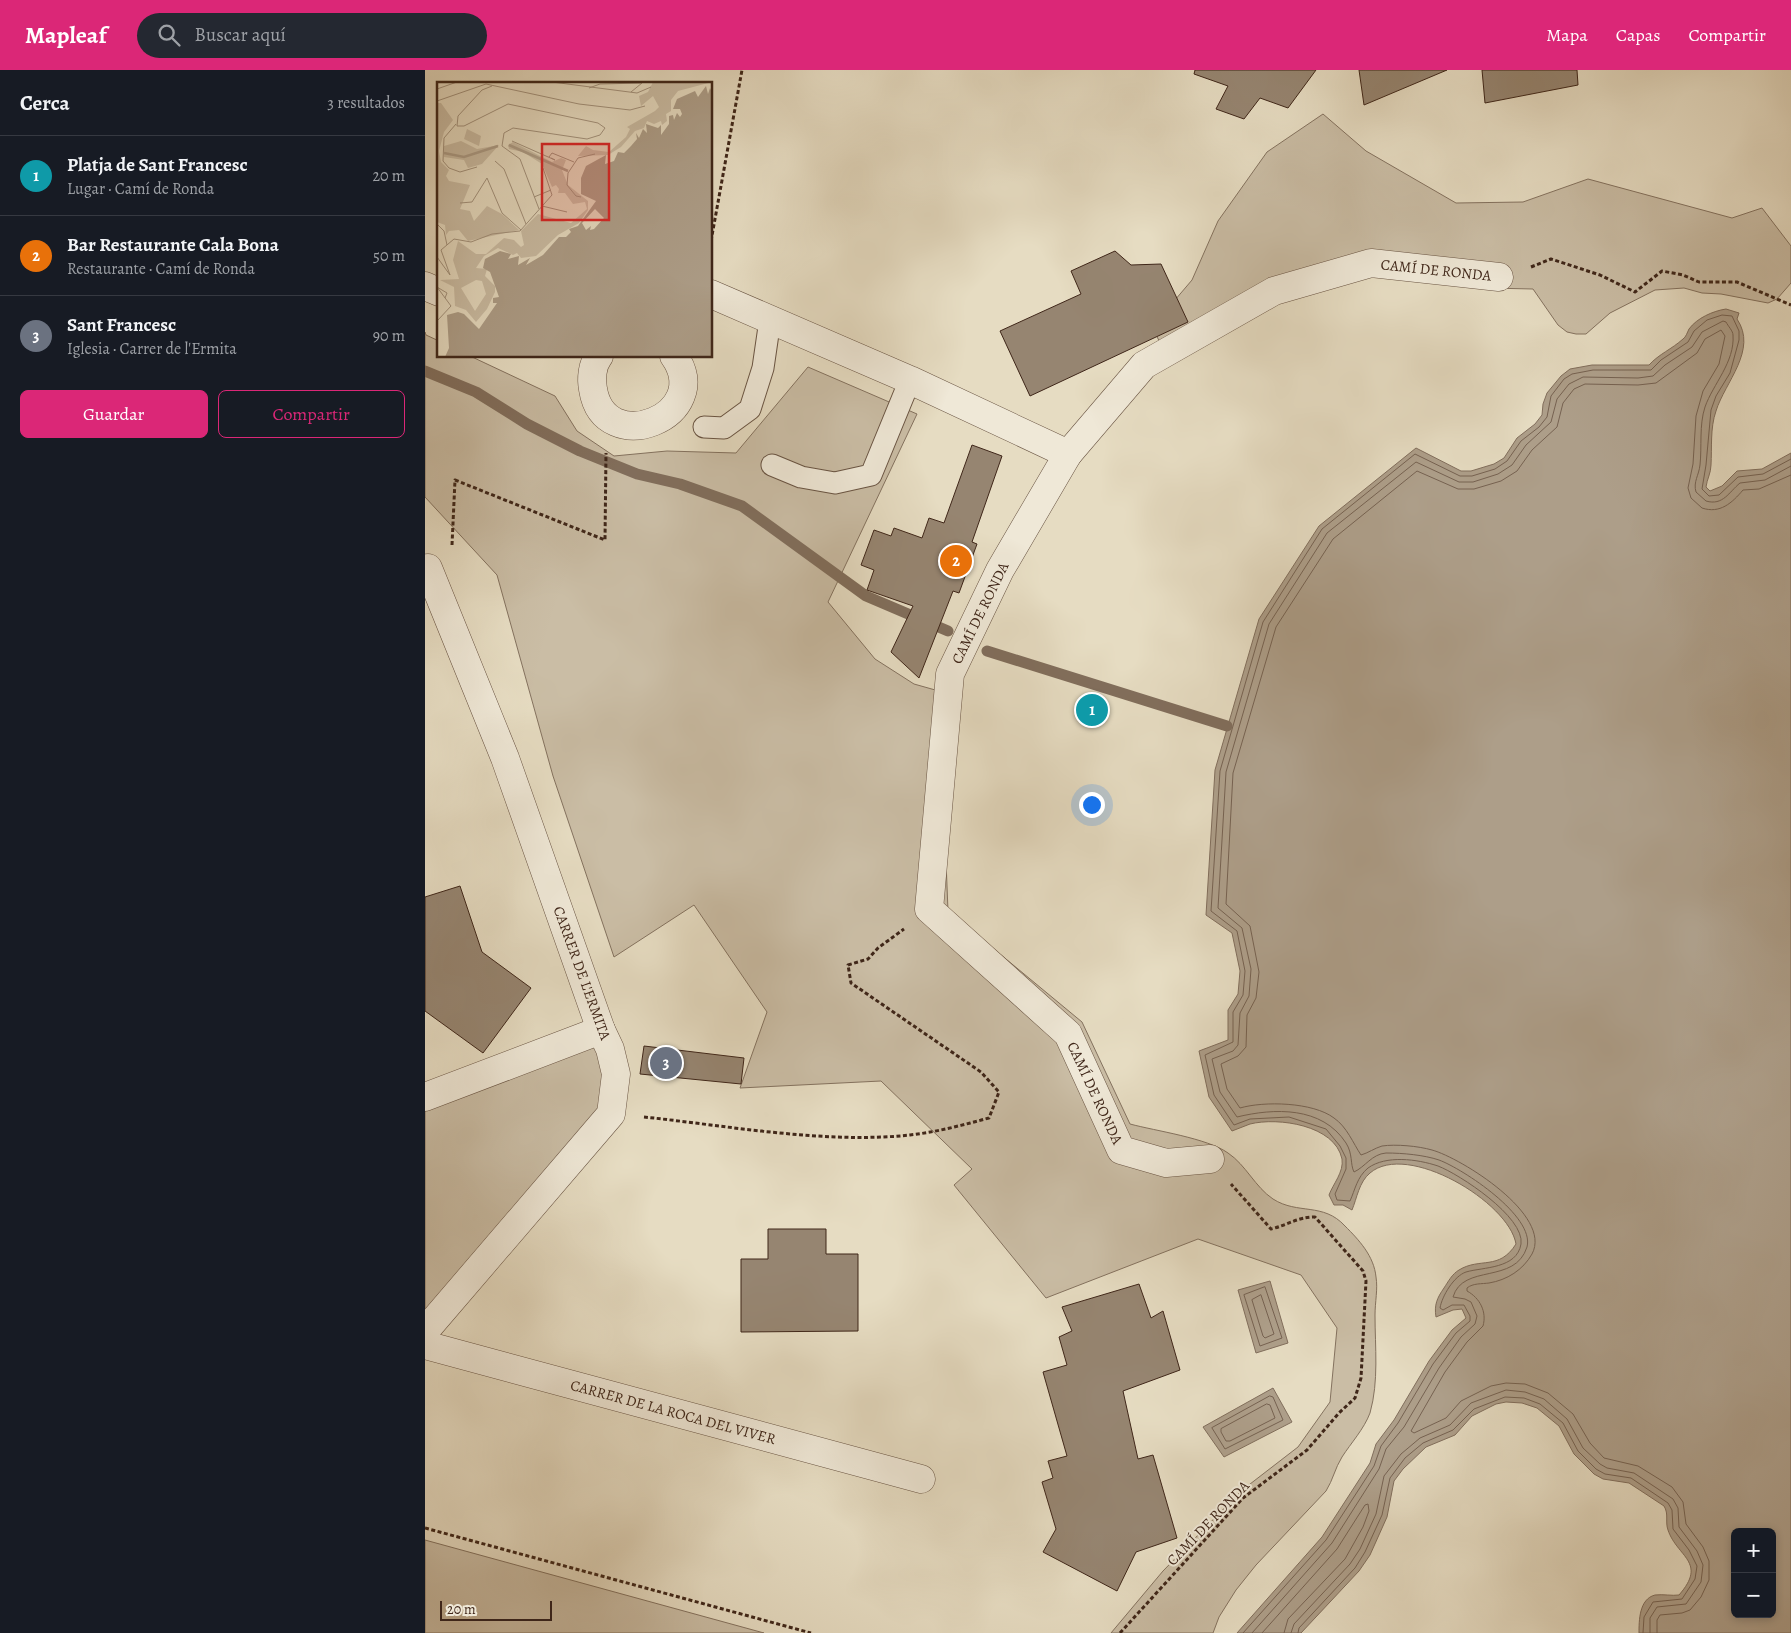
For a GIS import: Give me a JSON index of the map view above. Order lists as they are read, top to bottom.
{
  "streets": {
    "street": ["CAMÍ DE RONDA", "CARRER DE L'ERMITA", "CARRER DE LA ROCA DEL VIVER"]
  },
  "scale_bar": "20 m",
  "page": {
    "header": "Mapleaf",
    "search": "Buscar aquí",
    "nav": ["Mapa", "Capas", "Compartir"],
    "heading": ["Cerca", "3 resultados"],
    "list": [
      {
        "mark": "1",
        "name": "Platja de Sant Francesc",
        "note": "Lugar · Camí de Ronda",
        "value": "20 m"
      },
      {
        "mark": "2",
        "name": "Bar Restaurante Cala Bona",
        "note": "Restaurante · Camí de Ronda",
        "value": "50 m"
      },
      {
        "mark": "3",
        "name": "Sant Francesc",
        "note": "Iglesia · Carrer de l'Ermita",
        "value": "90 m"
      }
    ],
    "buttons": ["Guardar", "Compartir"],
    "pins": ["2", "1", "3"],
    "map_buttons": ["+", "−"],
    "scale": "20 m"
  }
}
